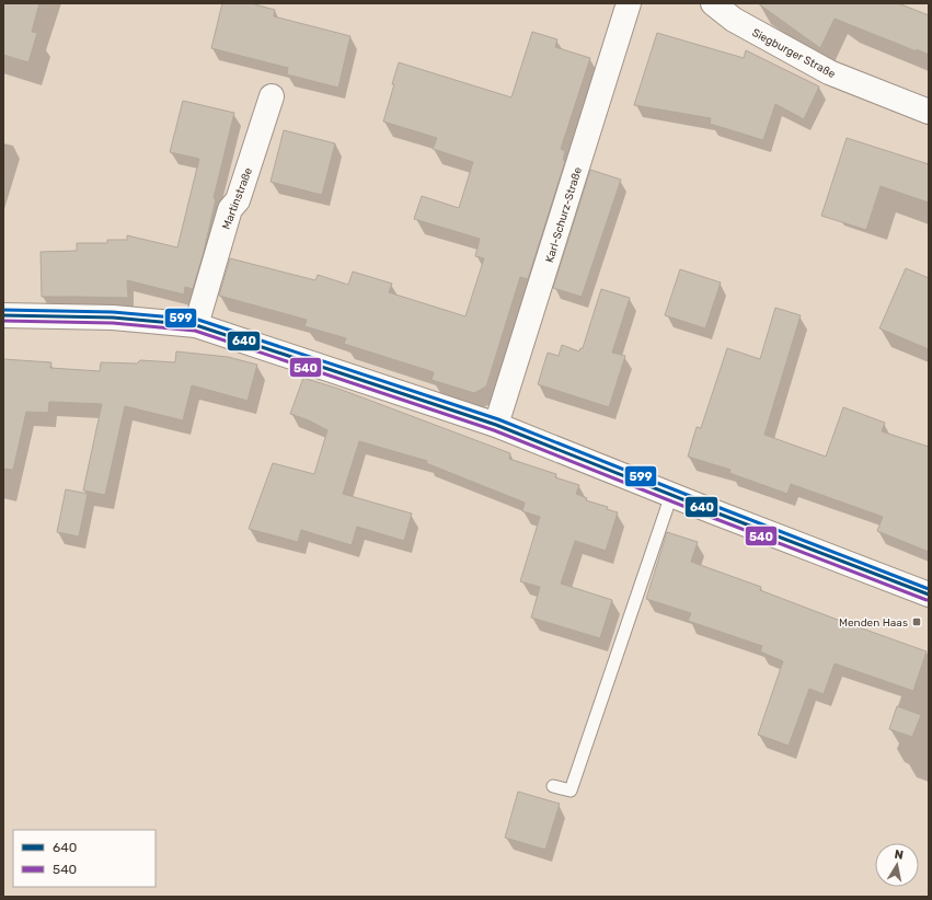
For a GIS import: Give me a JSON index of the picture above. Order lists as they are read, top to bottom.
{
  "streets": {
    "street": ["Siegburger Straße", "Martinstraße", "Karl-Schurz-Straße"]
  },
  "places": {
    "transit": ["Menden Haas"]
  },
  "lines": ["transit line 599", "transit line 640", "transit line 540"],
  "legend": ["640", "540"],
  "north": "top"
}
